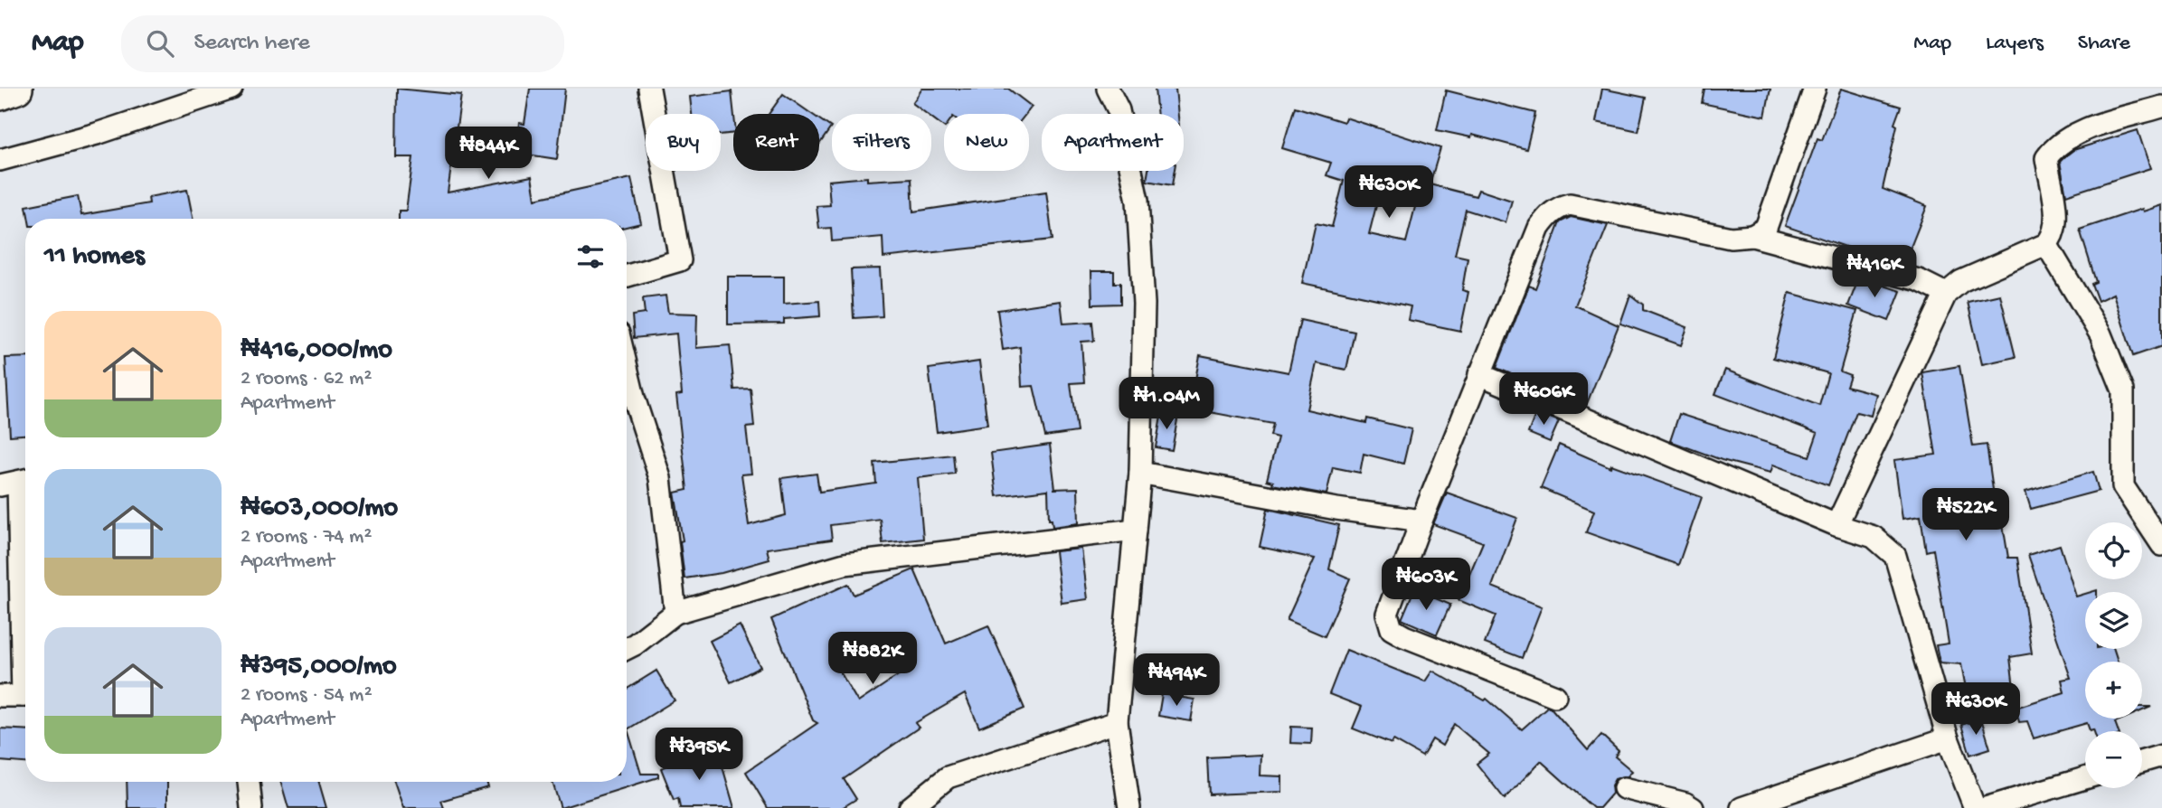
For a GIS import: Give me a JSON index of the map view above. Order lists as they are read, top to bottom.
{
  "page": {
    "header": "Map",
    "search": "Search here",
    "nav": ["Map", "Layers", "Share"],
    "chip": [
      "Buy",
      "Rent",
      "Filters",
      "New",
      "Apartment"
    ],
    "price": [
      "₦844K",
      "₦630K",
      "₦416K",
      "₦606K",
      "₦1.04M",
      "₦522K",
      "₦603K",
      "₦882K",
      "₦494K",
      "₦630K",
      "₦395K"
    ],
    "heading": "11 homes",
    "list": [
      {
        "name": "₦416,000/mo",
        "note": "2 rooms · 62 m² · Apartment"
      },
      {
        "name": "₦603,000/mo",
        "note": "2 rooms · 74 m² · Apartment"
      },
      {
        "name": "₦395,000/mo",
        "note": "2 rooms · 54 m² · Apartment"
      }
    ],
    "map_buttons": ["+", "−"]
  }
}
